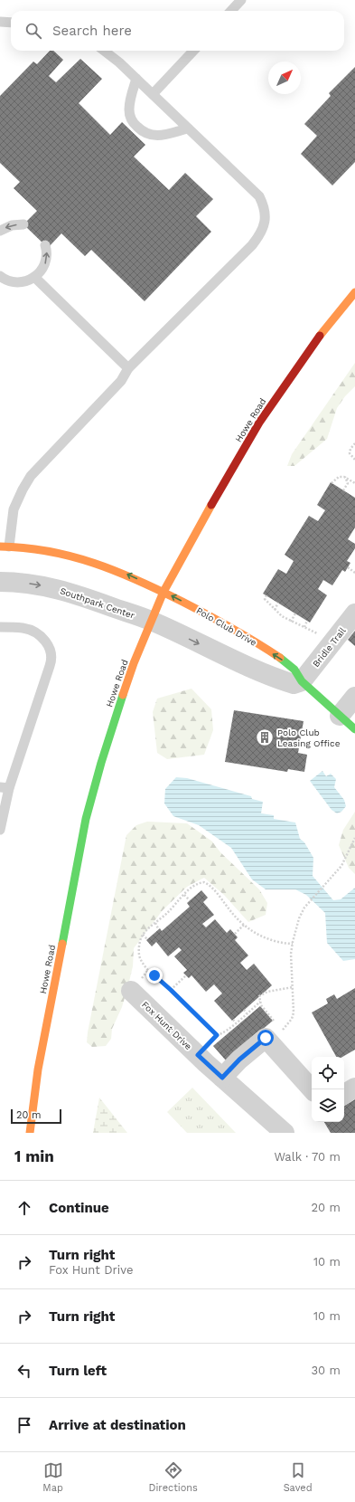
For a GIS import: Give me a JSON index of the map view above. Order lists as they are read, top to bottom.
{
  "streets": {
    "street": [
      "Howe Road",
      "Southpark Center",
      "Polo Club Drive",
      "Bridle Trail",
      "Fox Hunt Drive"
    ]
  },
  "crossings": [
    ["Howe Road", "Southpark Center"],
    ["Howe Road", "Polo Club Drive"],
    ["Polo Club Drive", "Bridle Trail"]
  ],
  "places": {
    "building": ["Polo Club Leasing Office"]
  },
  "scale_bar": "20 m",
  "north": "top right",
  "page": {
    "search": "Search here",
    "scale": "20 m",
    "heading": ["1 min", "Walk · 70 m"],
    "list": [
      ["Continue", "20 m"],
      ["Turn right", "Fox Hunt Drive", "10 m"],
      ["Turn right", "10 m"],
      ["Turn left", "30 m"],
      "Arrive at destination"
    ],
    "nav": ["Map", "Directions", "Saved"]
  }
}
